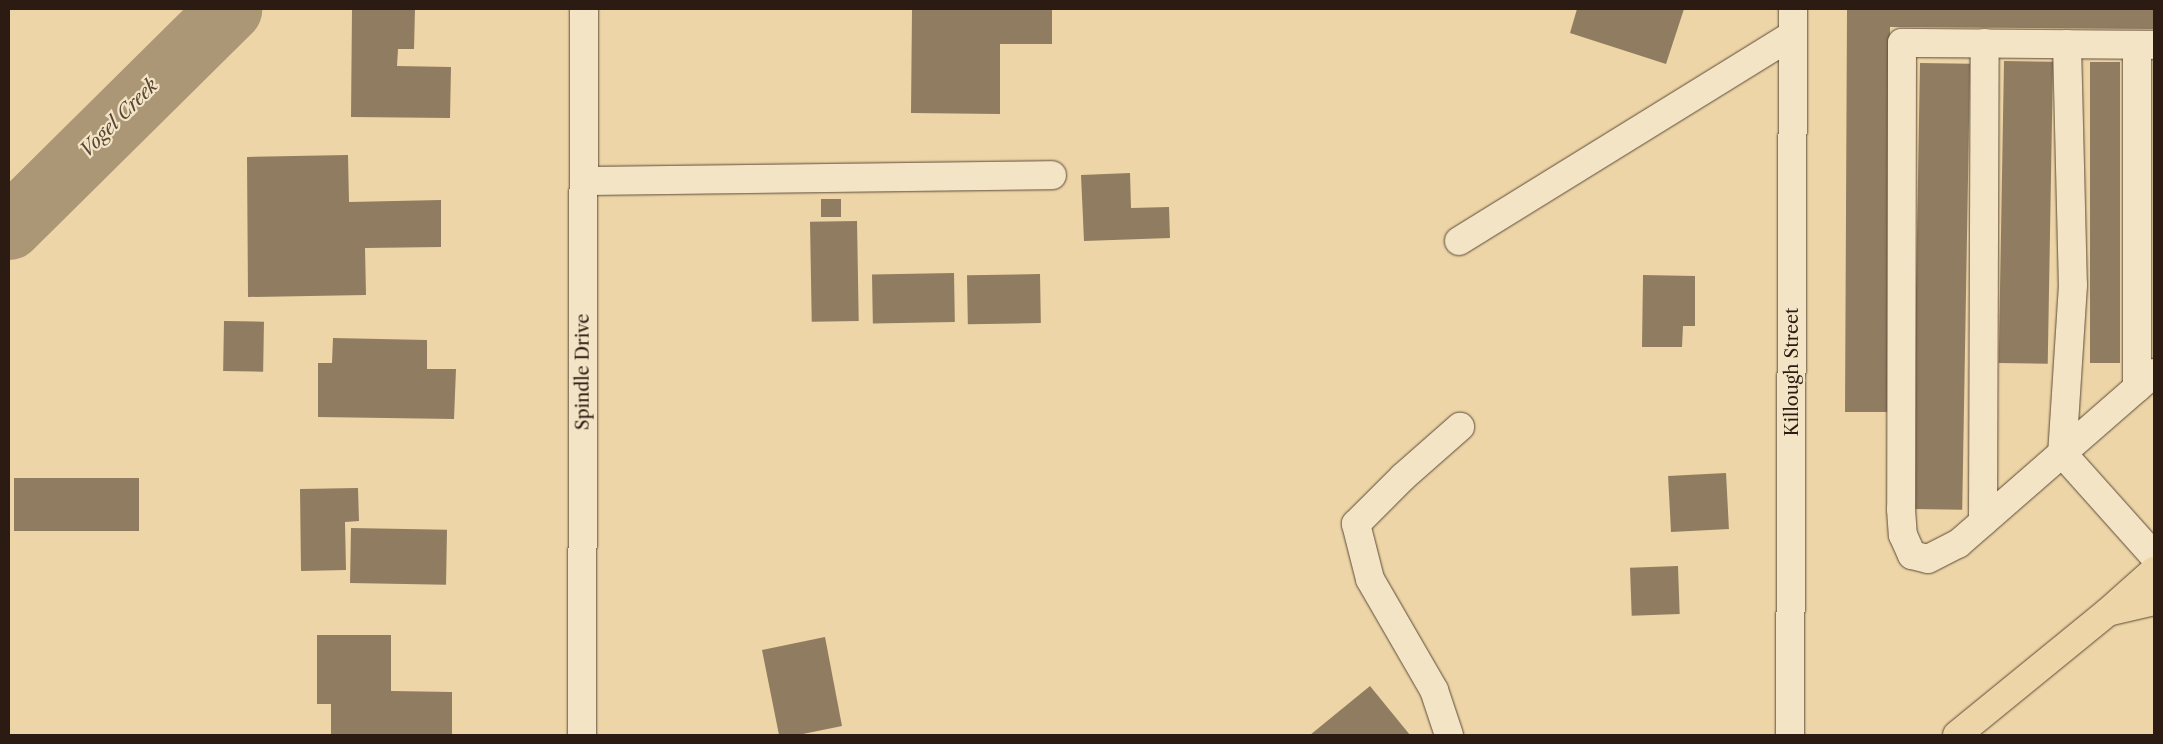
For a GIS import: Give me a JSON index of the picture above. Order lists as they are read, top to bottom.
{
  "streets": {
    "street": ["Spindle Drive", "Killough Street"]
  },
  "water": ["Vogel Creek"]
}
